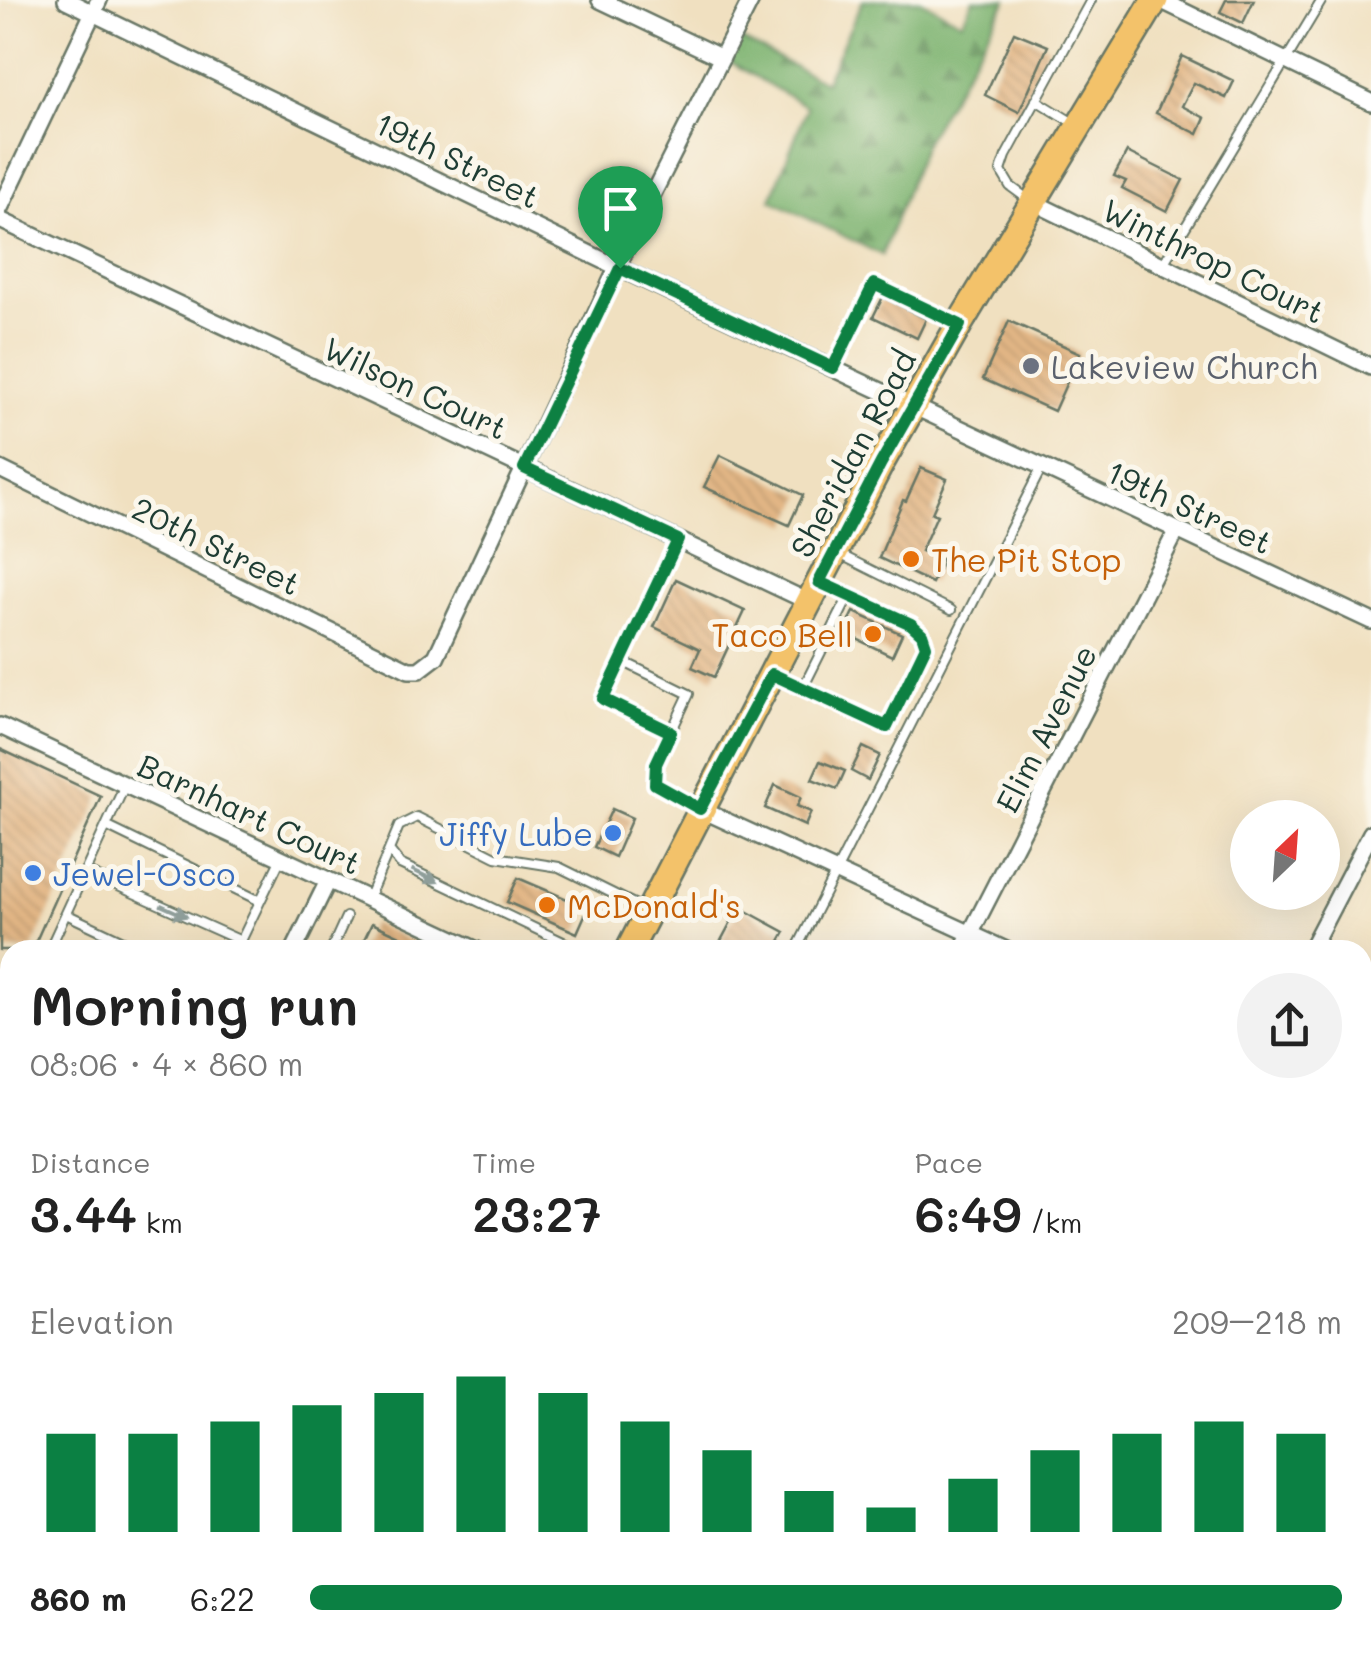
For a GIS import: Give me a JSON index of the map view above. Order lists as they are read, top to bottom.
{
  "streets": {
    "main road": ["Sheridan Road"],
    "street": [
      "19th Street",
      "Winthrop Court",
      "Wilson Court",
      "20th Street",
      "Elim Avenue",
      "Barnhart Court"
    ]
  },
  "crossings": [
    ["19th Street", "Sheridan Road"],
    ["19th Street", "Elim Avenue"],
    ["Winthrop Court", "Sheridan Road"],
    ["Wilson Court", "Sheridan Road"],
    ["Wilson Court", "20th Street"]
  ],
  "places": [
    "Lakeview Church",
    "The Pit Stop",
    "Taco Bell",
    "Jiffy Lube",
    "Jewel-Osco",
    "McDonald's"
  ],
  "north": "top right",
  "page": {
    "heading": ["Morning run", "08:06 · 4 × 860 m"],
    "stats": [
      ["Distance", "3.44 km"],
      ["Time", "23:27"],
      ["Pace", "6:49 /km"]
    ],
    "chart": ["Elevation", "209–218 m"],
    "list": [
      {
        "name": "860 m",
        "note": "6:22"
      }
    ]
  }
}
